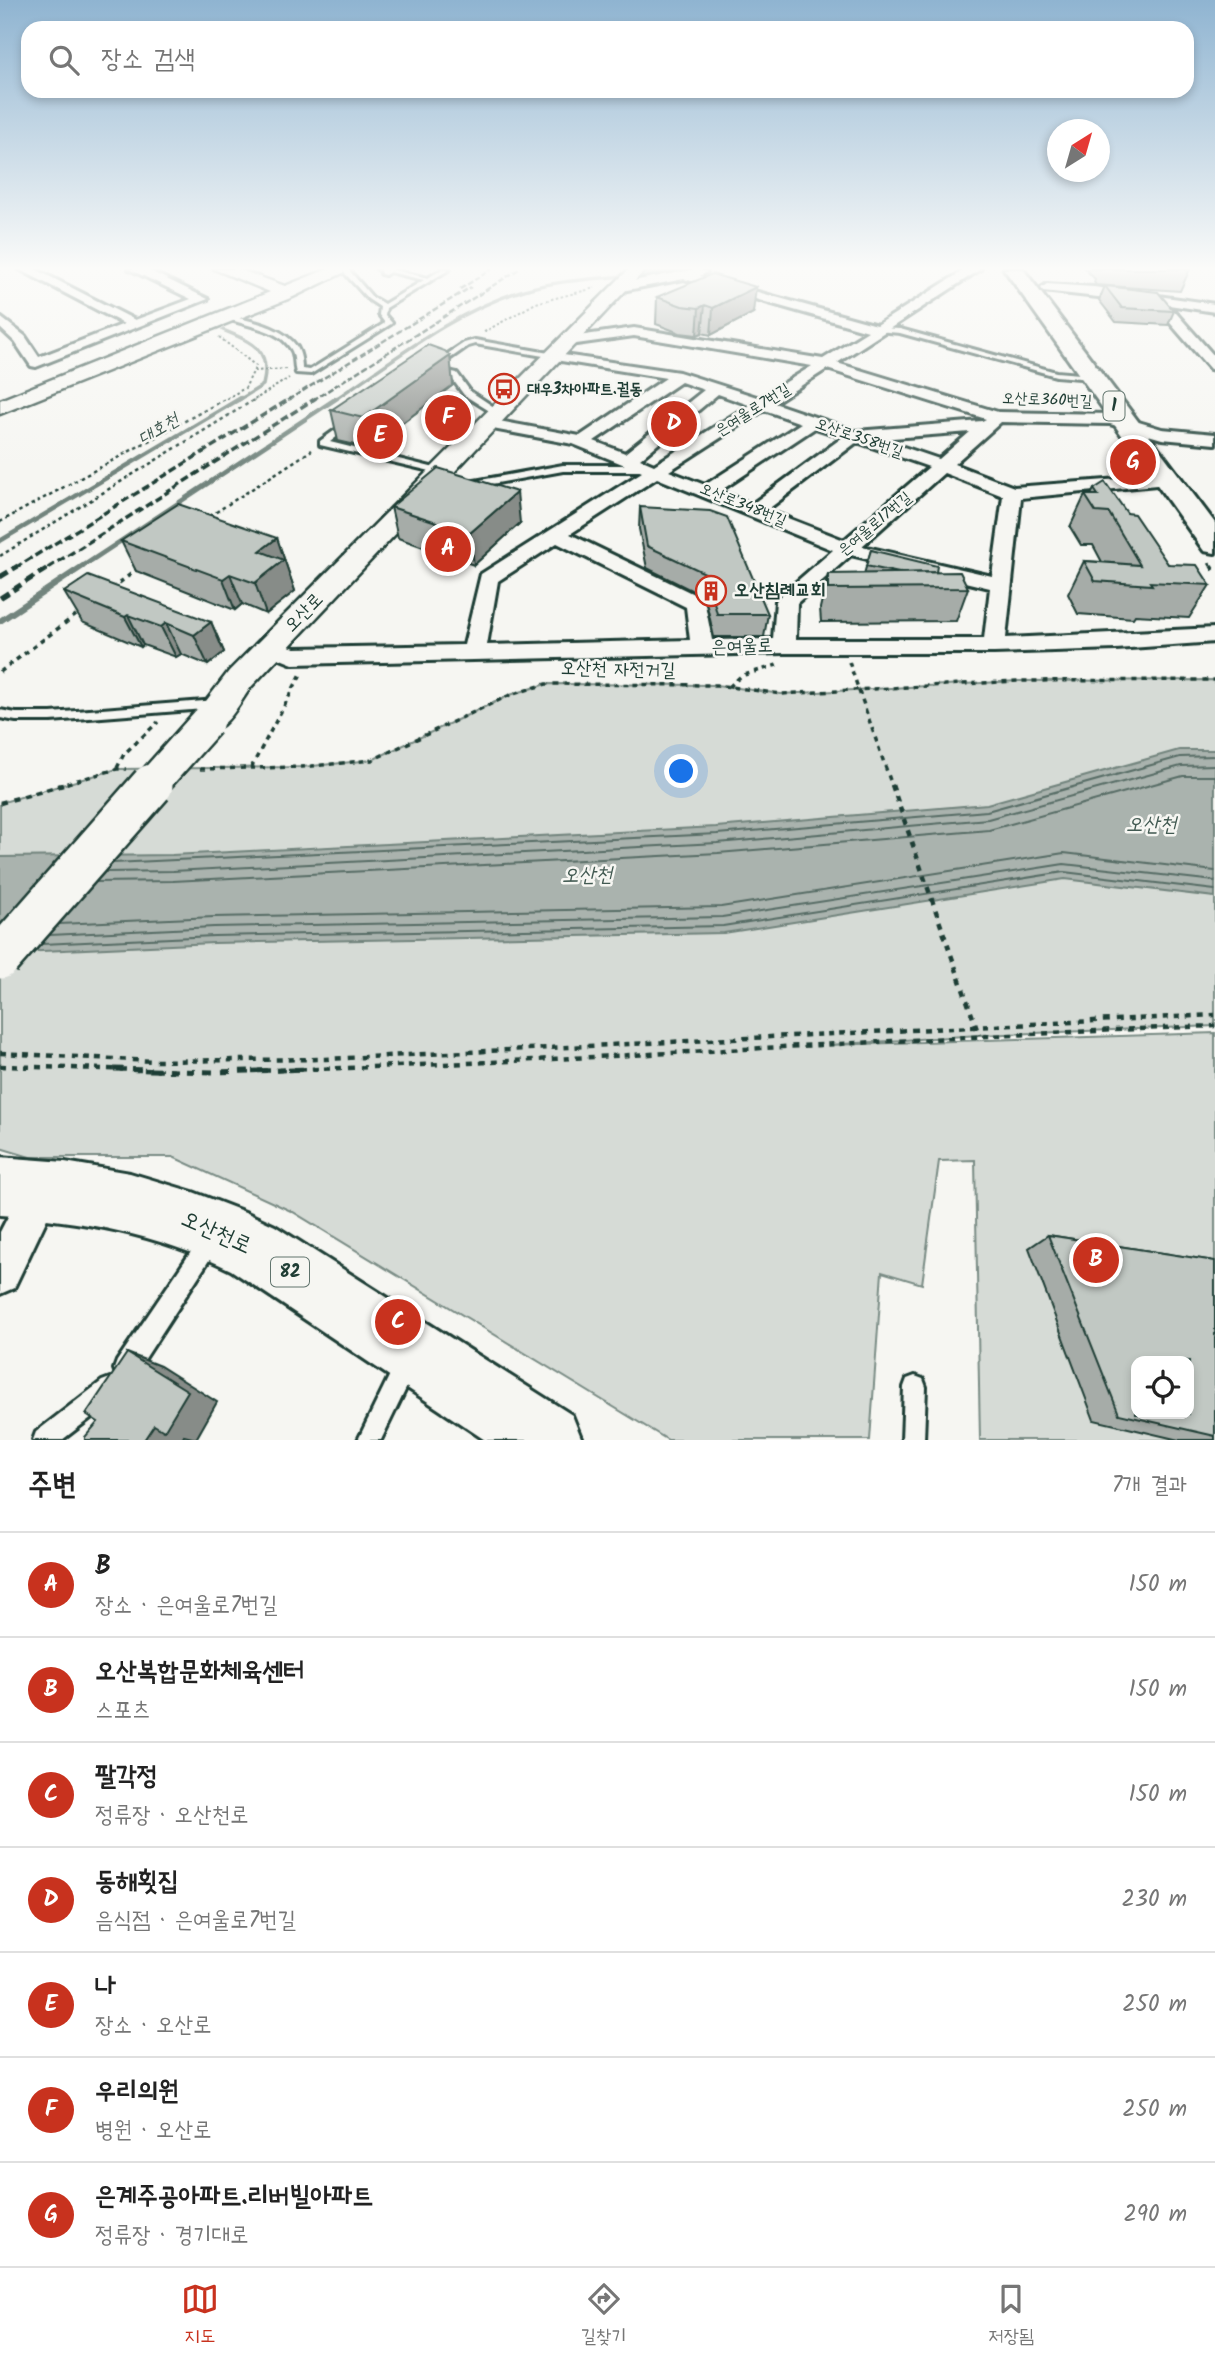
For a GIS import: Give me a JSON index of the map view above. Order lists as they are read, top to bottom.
{
  "streets": {
    "main road": ["1", "오산천로", "82"],
    "street": [
      "오산로360번길",
      "은여울로7번길",
      "오산로358번길",
      "오산로348번길",
      "은여울로17번길",
      "오산로",
      "은여울로"
    ],
    "path": ["오산천 자전거길"]
  },
  "crossings": [
    ["오산로360번길", "1"],
    ["오산로360번길", "은여울로7번길"],
    ["오산로360번길", "오산로358번길"],
    ["오산로360번길", "은여울로17번길"],
    ["오산로360번길", "오산로"],
    ["은여울로7번길", "오산로358번길"],
    ["은여울로7번길", "오산로348번길"],
    ["은여울로7번길", "은여울로"],
    ["오산로358번길", "은여울로17번길"],
    ["오산로358번길", "오산로"],
    ["오산로348번길", "은여울로17번길"],
    ["오산로348번길", "오산로"],
    ["은여울로17번길", "은여울로"],
    ["오산로", "은여울로"]
  ],
  "water": ["대호천", "오산천"],
  "places": {
    "bus stop": ["대우3차아파트.궐동"],
    "building": ["오산침례교회"]
  },
  "north": "top right",
  "page": {
    "search": "장소 검색",
    "pins": [
      "F",
      "D",
      "E",
      "G",
      "A",
      "B",
      "C"
    ],
    "heading": ["주변", "7개 결과"],
    "list": [
      {
        "mark": "A",
        "name": "B",
        "note": "장소 · 은여울로7번길",
        "value": "150 m"
      },
      {
        "mark": "B",
        "name": "오산복합문화체육센터",
        "note": "스포츠",
        "value": "150 m"
      },
      {
        "mark": "C",
        "name": "팔각정",
        "note": "정류장 · 오산천로",
        "value": "150 m"
      },
      {
        "mark": "D",
        "name": "동해횟집",
        "note": "음식점 · 은여울로7번길",
        "value": "230 m"
      },
      {
        "mark": "E",
        "name": "나",
        "note": "장소 · 오산로",
        "value": "250 m"
      },
      {
        "mark": "F",
        "name": "우리의원",
        "note": "병원 · 오산로",
        "value": "250 m"
      },
      {
        "mark": "G",
        "name": "은계주공아파트.리버빌아파트",
        "note": "정류장 · 경기대로",
        "value": "290 m"
      }
    ],
    "nav": ["지도", "길찾기", "저장됨"]
  }
}
